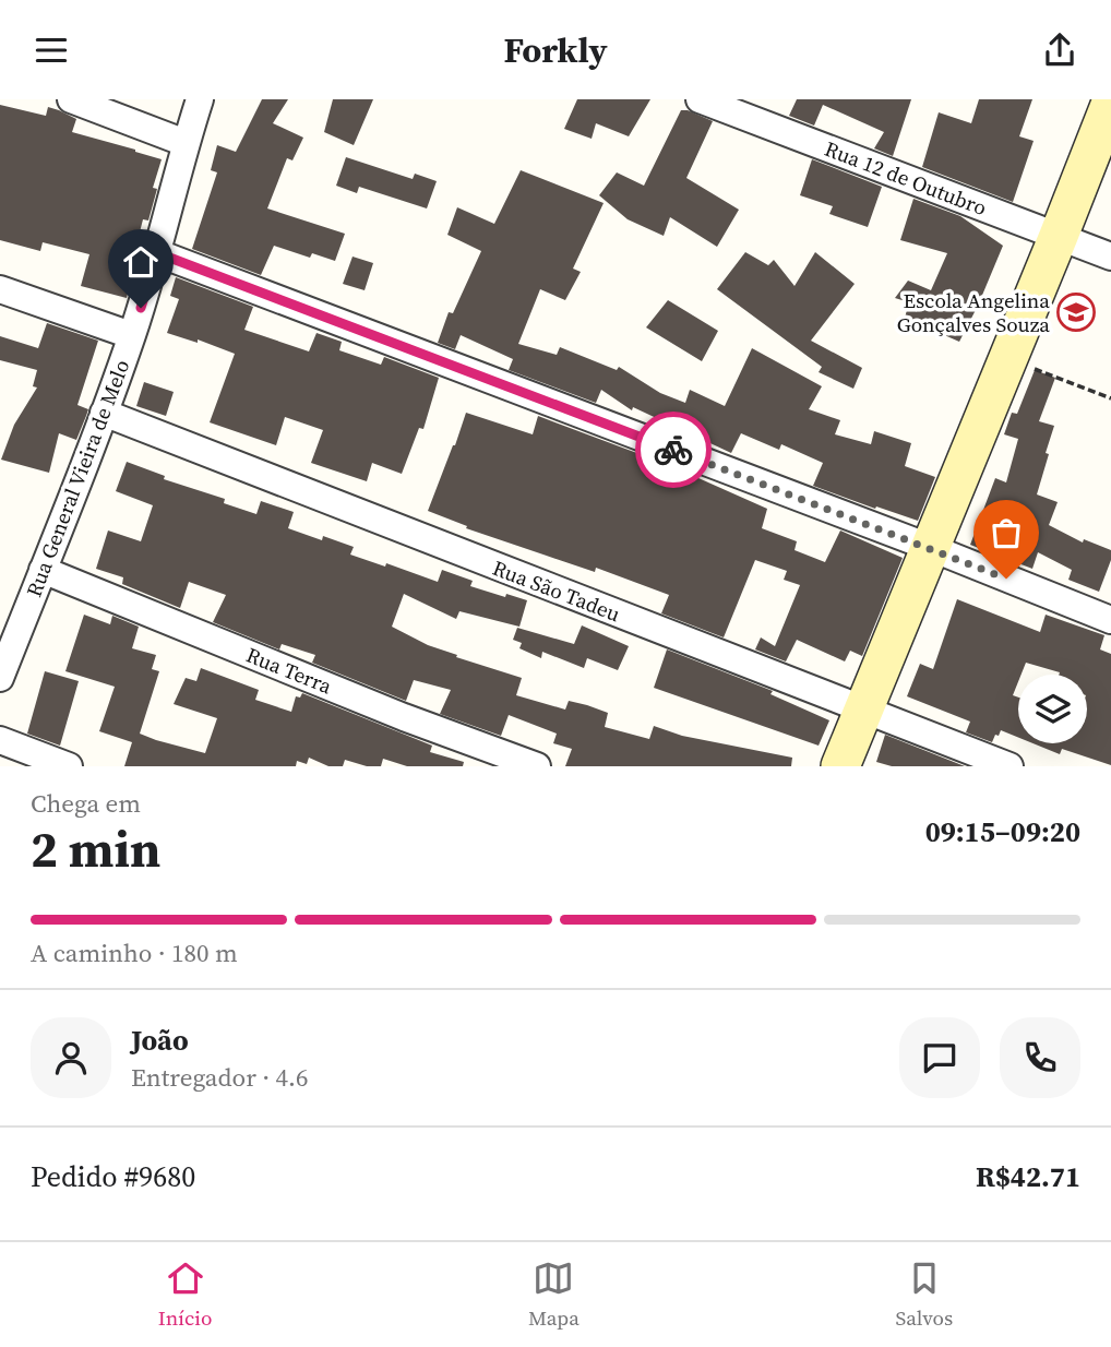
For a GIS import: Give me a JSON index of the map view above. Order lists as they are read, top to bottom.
{
  "streets": {
    "street": [
      "Rua 12 de Outubro",
      "Rua General Vieira de Melo",
      "Rua São Tadeu",
      "Rua Terra"
    ]
  },
  "crossings": [
    ["Rua General Vieira de Melo", "Rua São Tadeu"],
    ["Rua General Vieira de Melo", "Rua Terra"]
  ],
  "places": {
    "school or university": ["Escola Angelina Gonçalves Souza"]
  },
  "page": {
    "header": "Forkly",
    "heading": ["2 min", "Chega em", "09:15–09:20"],
    "panel": [
      "João",
      "Entregador · 4.6",
      "Pedido #9680",
      "R$42.71"
    ],
    "bar": "A caminho · 180 m",
    "tabs": ["Início", "Mapa", "Salvos"]
  }
}
